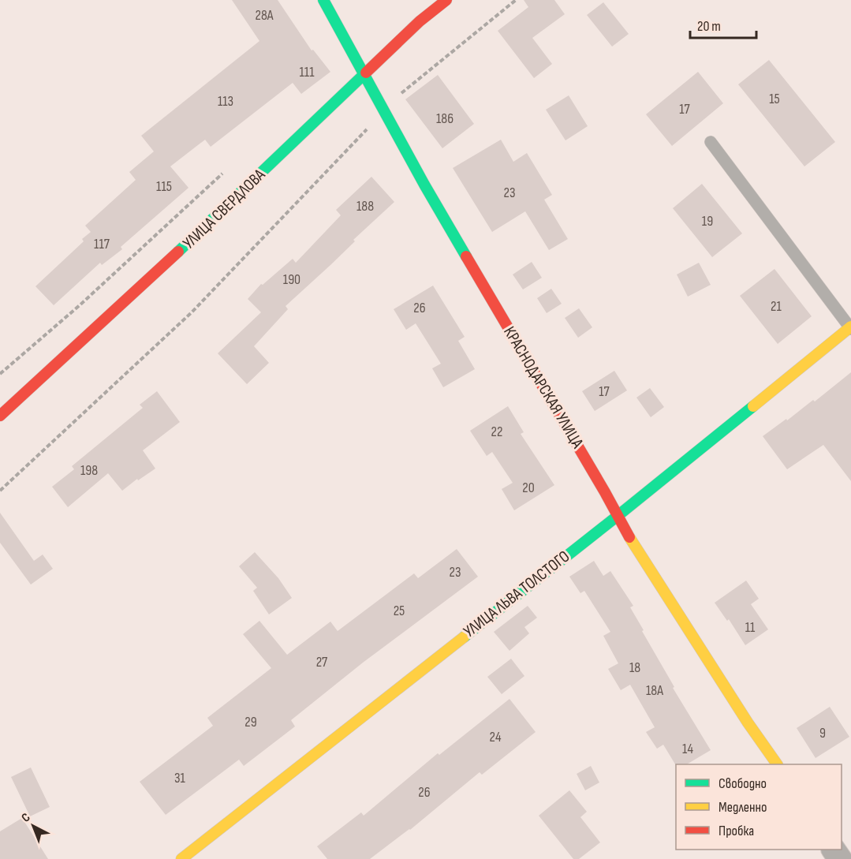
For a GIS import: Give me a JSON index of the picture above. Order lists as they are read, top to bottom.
{
  "streets": {
    "street": ["УЛИЦА СВЕРДЛОВА", "КРАСНОДАРСКАЯ УЛИЦА", "УЛИЦА ЛЬВА ТОЛСТОГО"]
  },
  "crossings": [
    ["УЛИЦА СВЕРДЛОВА", "КРАСНОДАРСКАЯ УЛИЦА"],
    ["КРАСНОДАРСКАЯ УЛИЦА", "УЛИЦА ЛЬВА ТОЛСТОГО"]
  ],
  "house_numbers": [
    "28А",
    "111",
    "15",
    "113",
    "17",
    "186",
    "115",
    "23",
    "188",
    "19",
    "117",
    "190",
    "21",
    "26",
    "17",
    "22",
    "198",
    "20",
    "23",
    "25",
    "11",
    "27",
    "18",
    "18А",
    "29",
    "9",
    "24",
    "14",
    "31",
    "26"
  ],
  "legend": ["Свободно", "Медленно", "Пробка"],
  "scale_bar": "20 m",
  "north": "top left"
}
